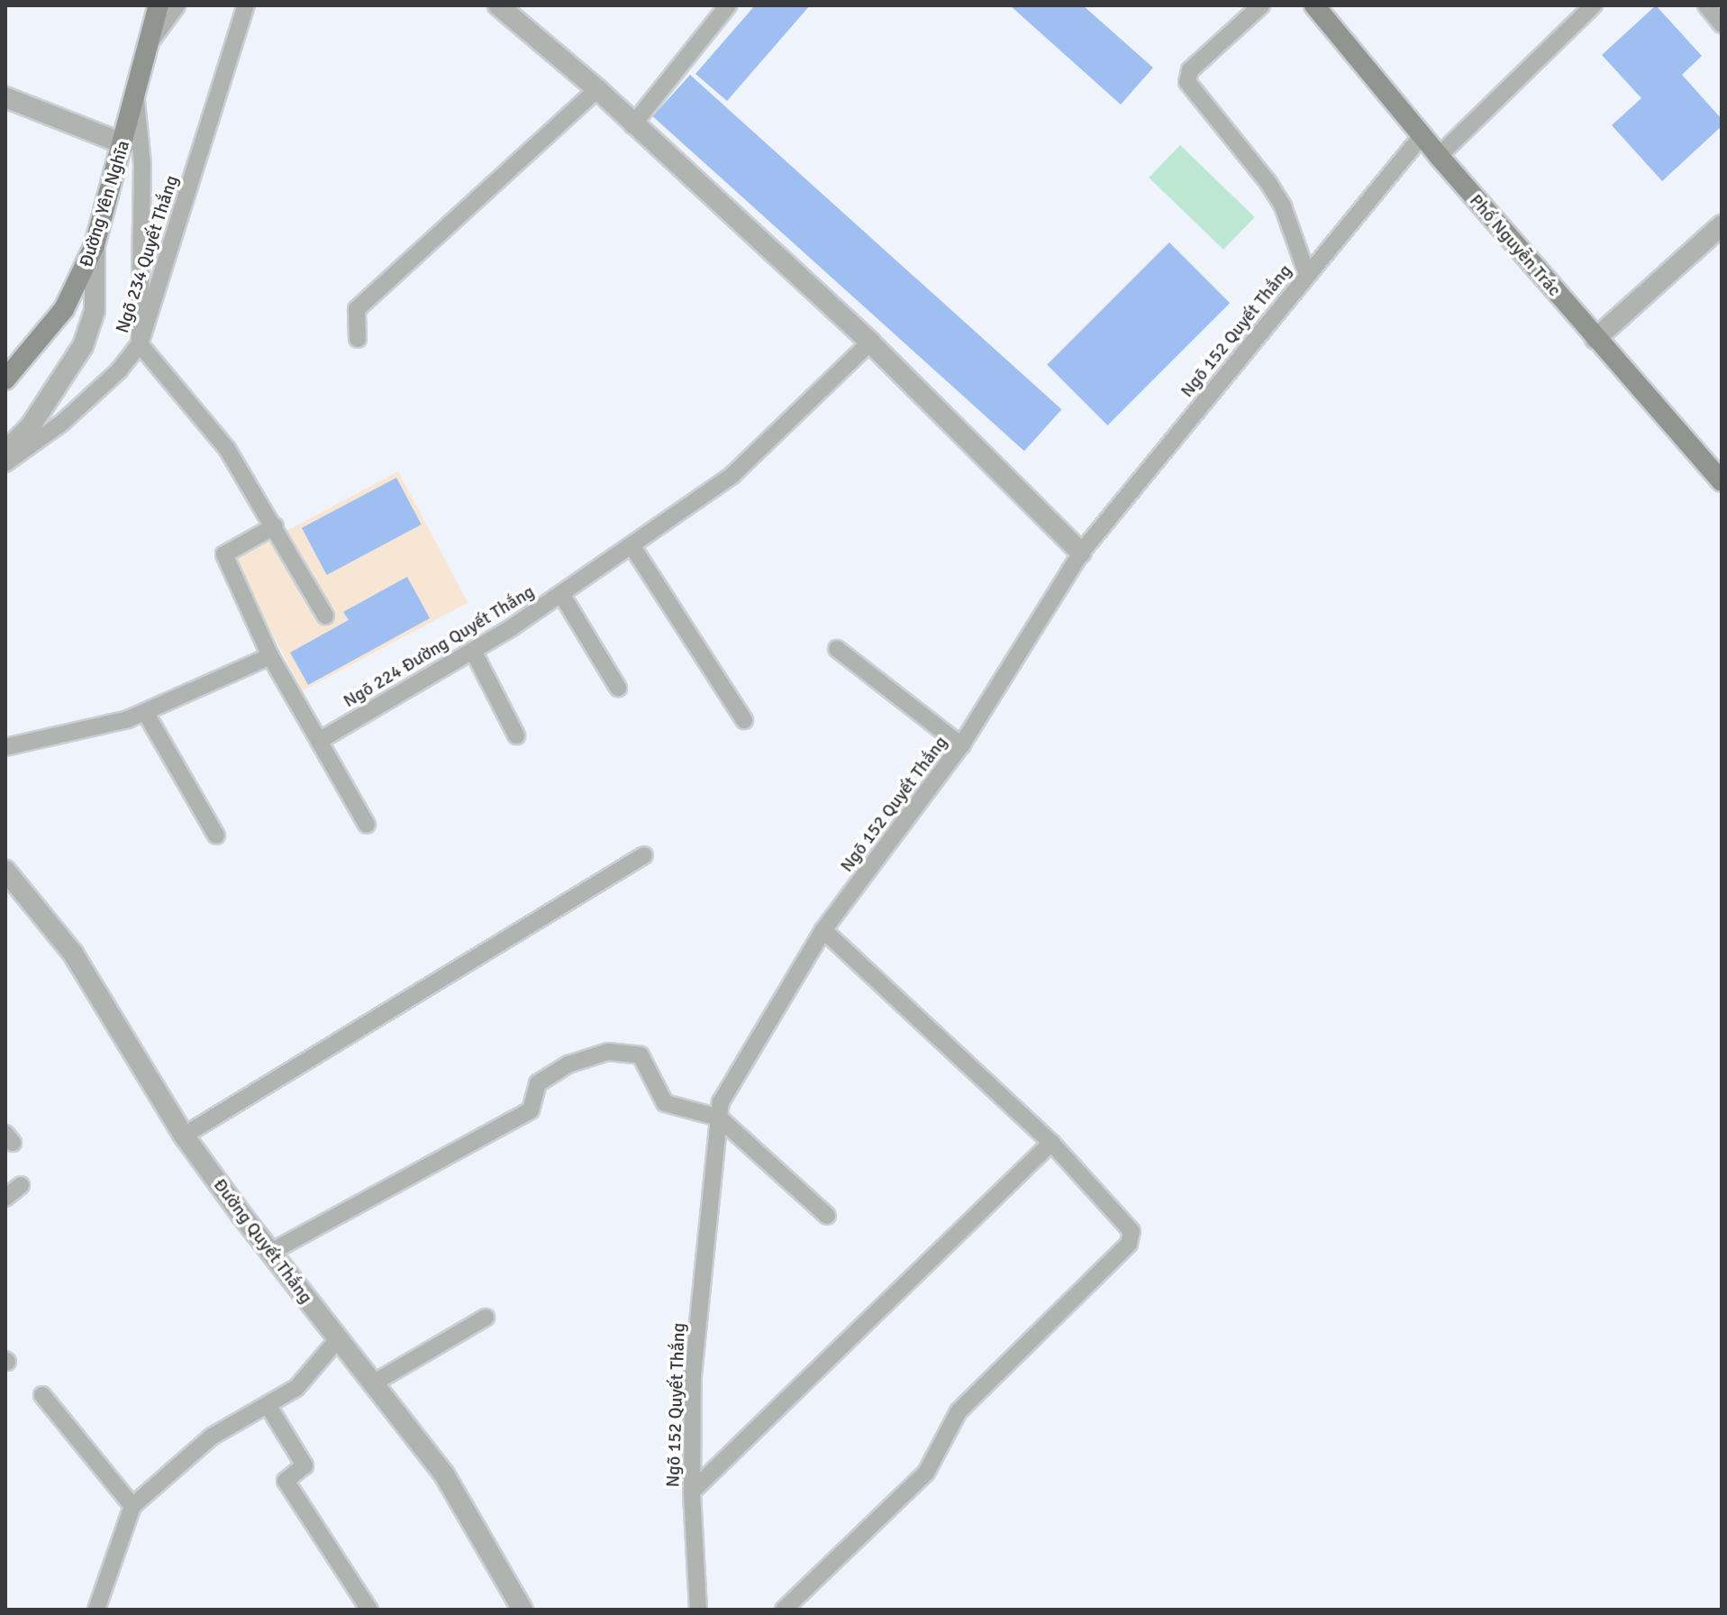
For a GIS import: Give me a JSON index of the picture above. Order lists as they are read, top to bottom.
{
  "streets": {
    "main road": ["Đường Yên Nghĩa", "Phố Nguyễn Trác"],
    "street": ["Đường Quyết Thắng"],
    "lane": ["Ngõ 234 Quyết Thắng", "Ngõ 152 Quyết Thắng", "Ngõ 224 Đường Quyết Thắng"]
  },
  "crossings": [
    ["Phố Nguyễn Trác", "Ngõ 152 Quyết Thắng"]
  ]
}
